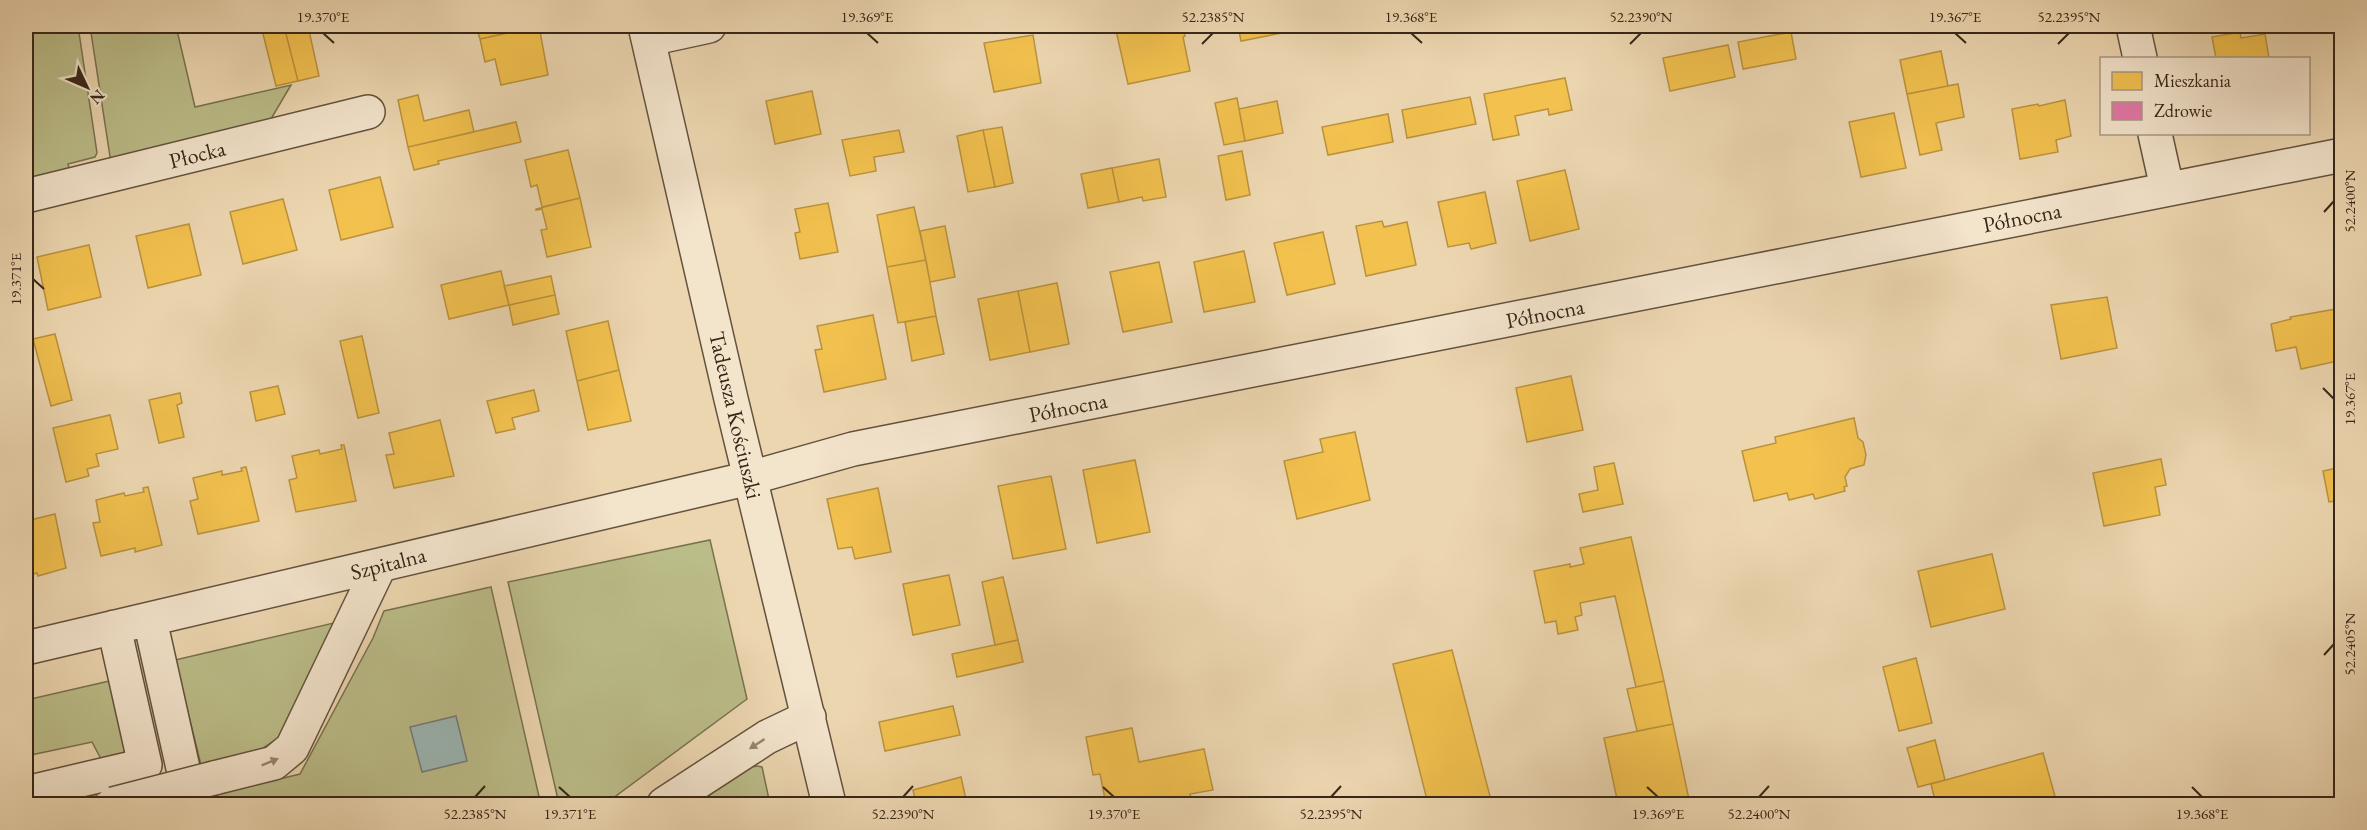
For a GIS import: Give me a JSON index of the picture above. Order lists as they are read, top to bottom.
{
  "streets": {
    "street": [
      "Płocka",
      "Północna",
      "Tadeusza Kościuszki",
      "Szpitalna"
    ]
  },
  "crossings": [
    ["Północna", "Tadeusza Kościuszki"],
    ["Północna", "Szpitalna"],
    ["Tadeusza Kościuszki", "Szpitalna"]
  ],
  "legend": ["Mieszkania", "Zdrowie"],
  "north": "bottom right",
  "coordinates": [
    "19.370°E",
    "19.369°E",
    "52.2385°N",
    "19.368°E",
    "52.2390°N",
    "19.367°E",
    "52.2395°N",
    "52.2400°N",
    "19.371°E",
    "52.2405°N"
  ]
}
